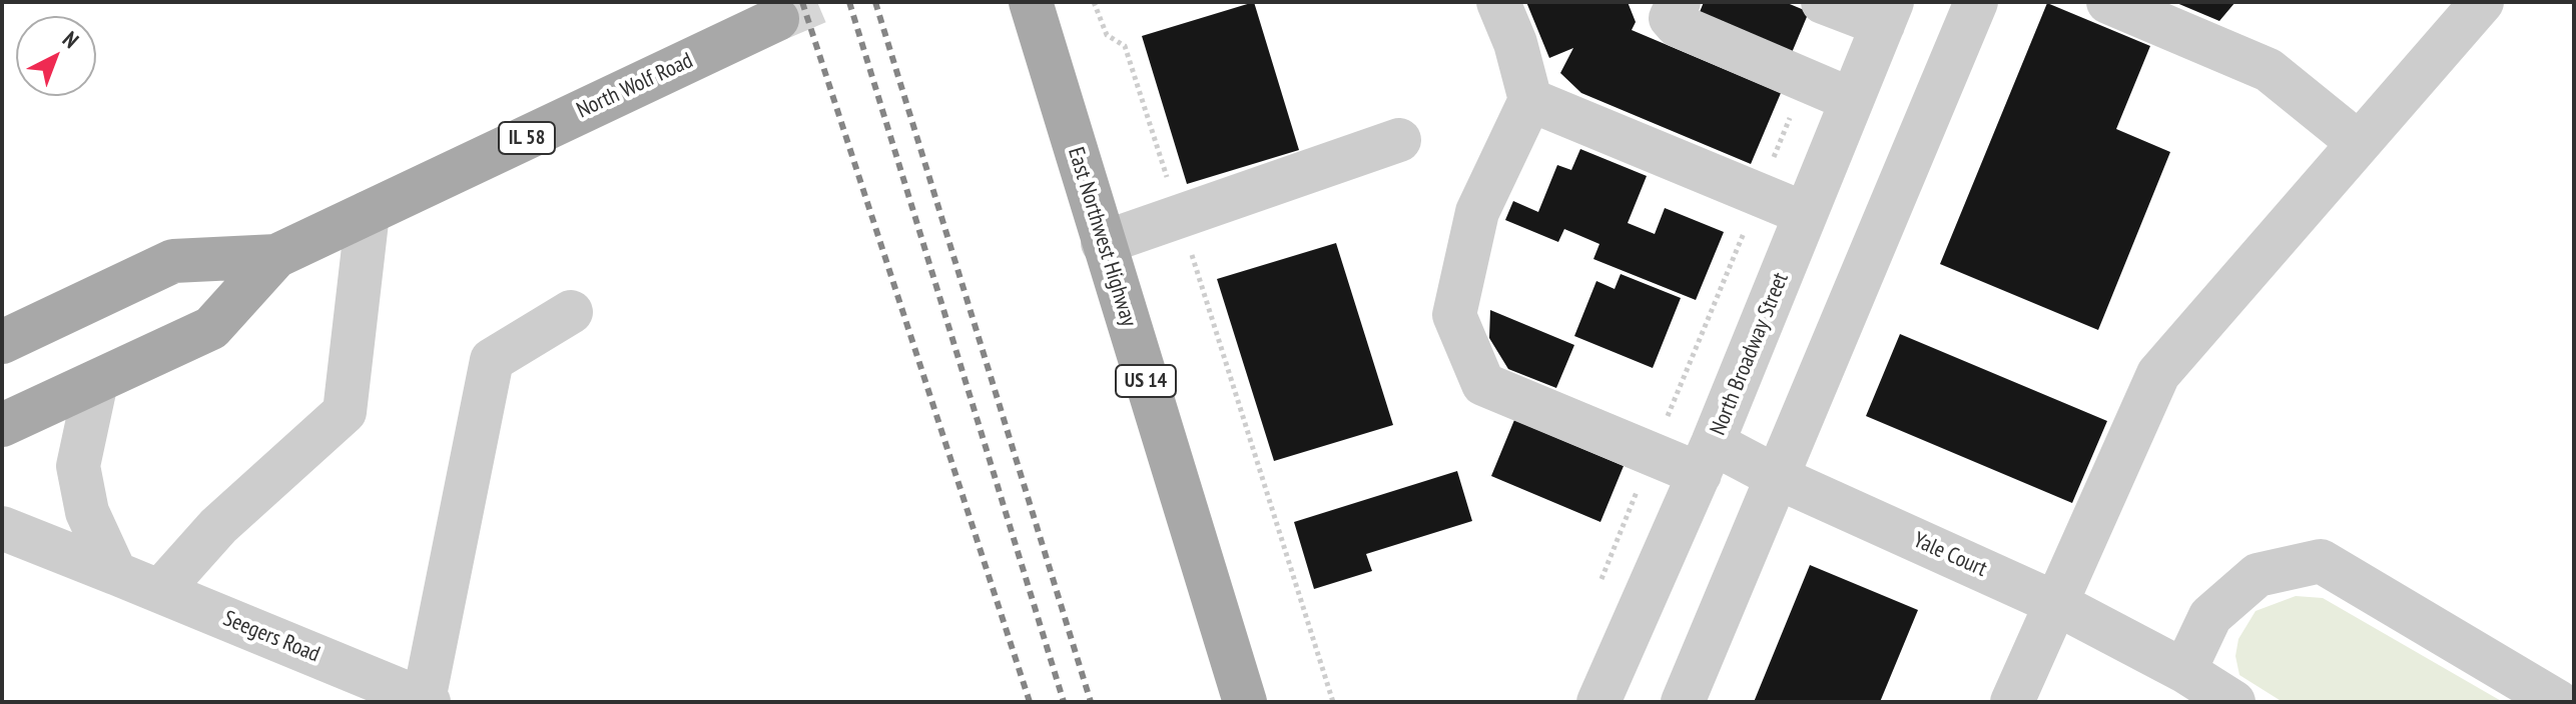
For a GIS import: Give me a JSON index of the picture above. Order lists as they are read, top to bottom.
{
  "streets": {
    "main road": [
      "North Wolf Road",
      "IL 58",
      "East Northwest Highway",
      "US 14"
    ],
    "street": ["North Broadway Street", "Yale Court", "Seegers Road"]
  },
  "crossings": [
    ["North Broadway Street", "Yale Court"]
  ],
  "north": "top right"
}
